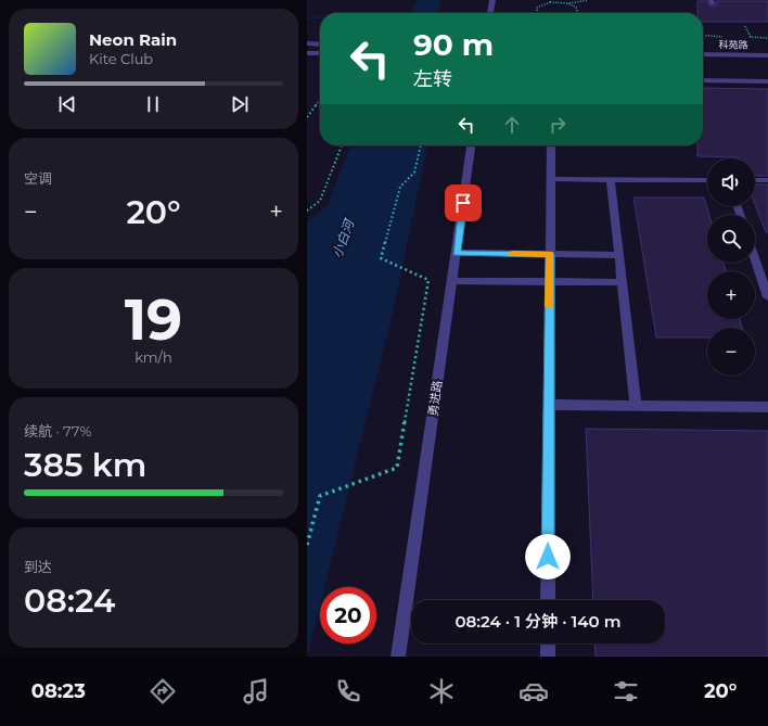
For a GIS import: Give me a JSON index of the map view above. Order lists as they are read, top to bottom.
{
  "streets": {
    "street": ["科苑路", "勇进路"]
  },
  "water": ["小白河"],
  "page": {
    "turn": ["90 m", "左转"],
    "song": ["Neon Rain", "Kite Club"],
    "tile": [
      "空调",
      ["19", "km/h"],
      ["续航 · 77%", "385 km"],
      ["到达", "08:24"]
    ],
    "map_buttons": ["+", "−"],
    "heat": ["−", "20°", "+"],
    "limit": "20",
    "trip": "08:24 · 1 分钟 · 140 m",
    "tabs": ["08:23", "20°"]
  }
}
